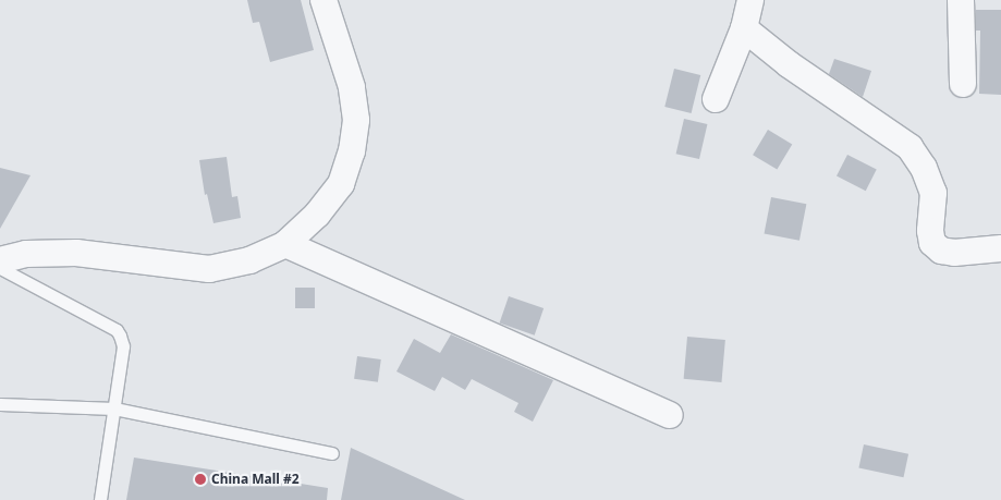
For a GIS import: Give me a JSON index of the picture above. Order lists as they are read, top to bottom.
{
  "places": ["China Mall #2"]
}
